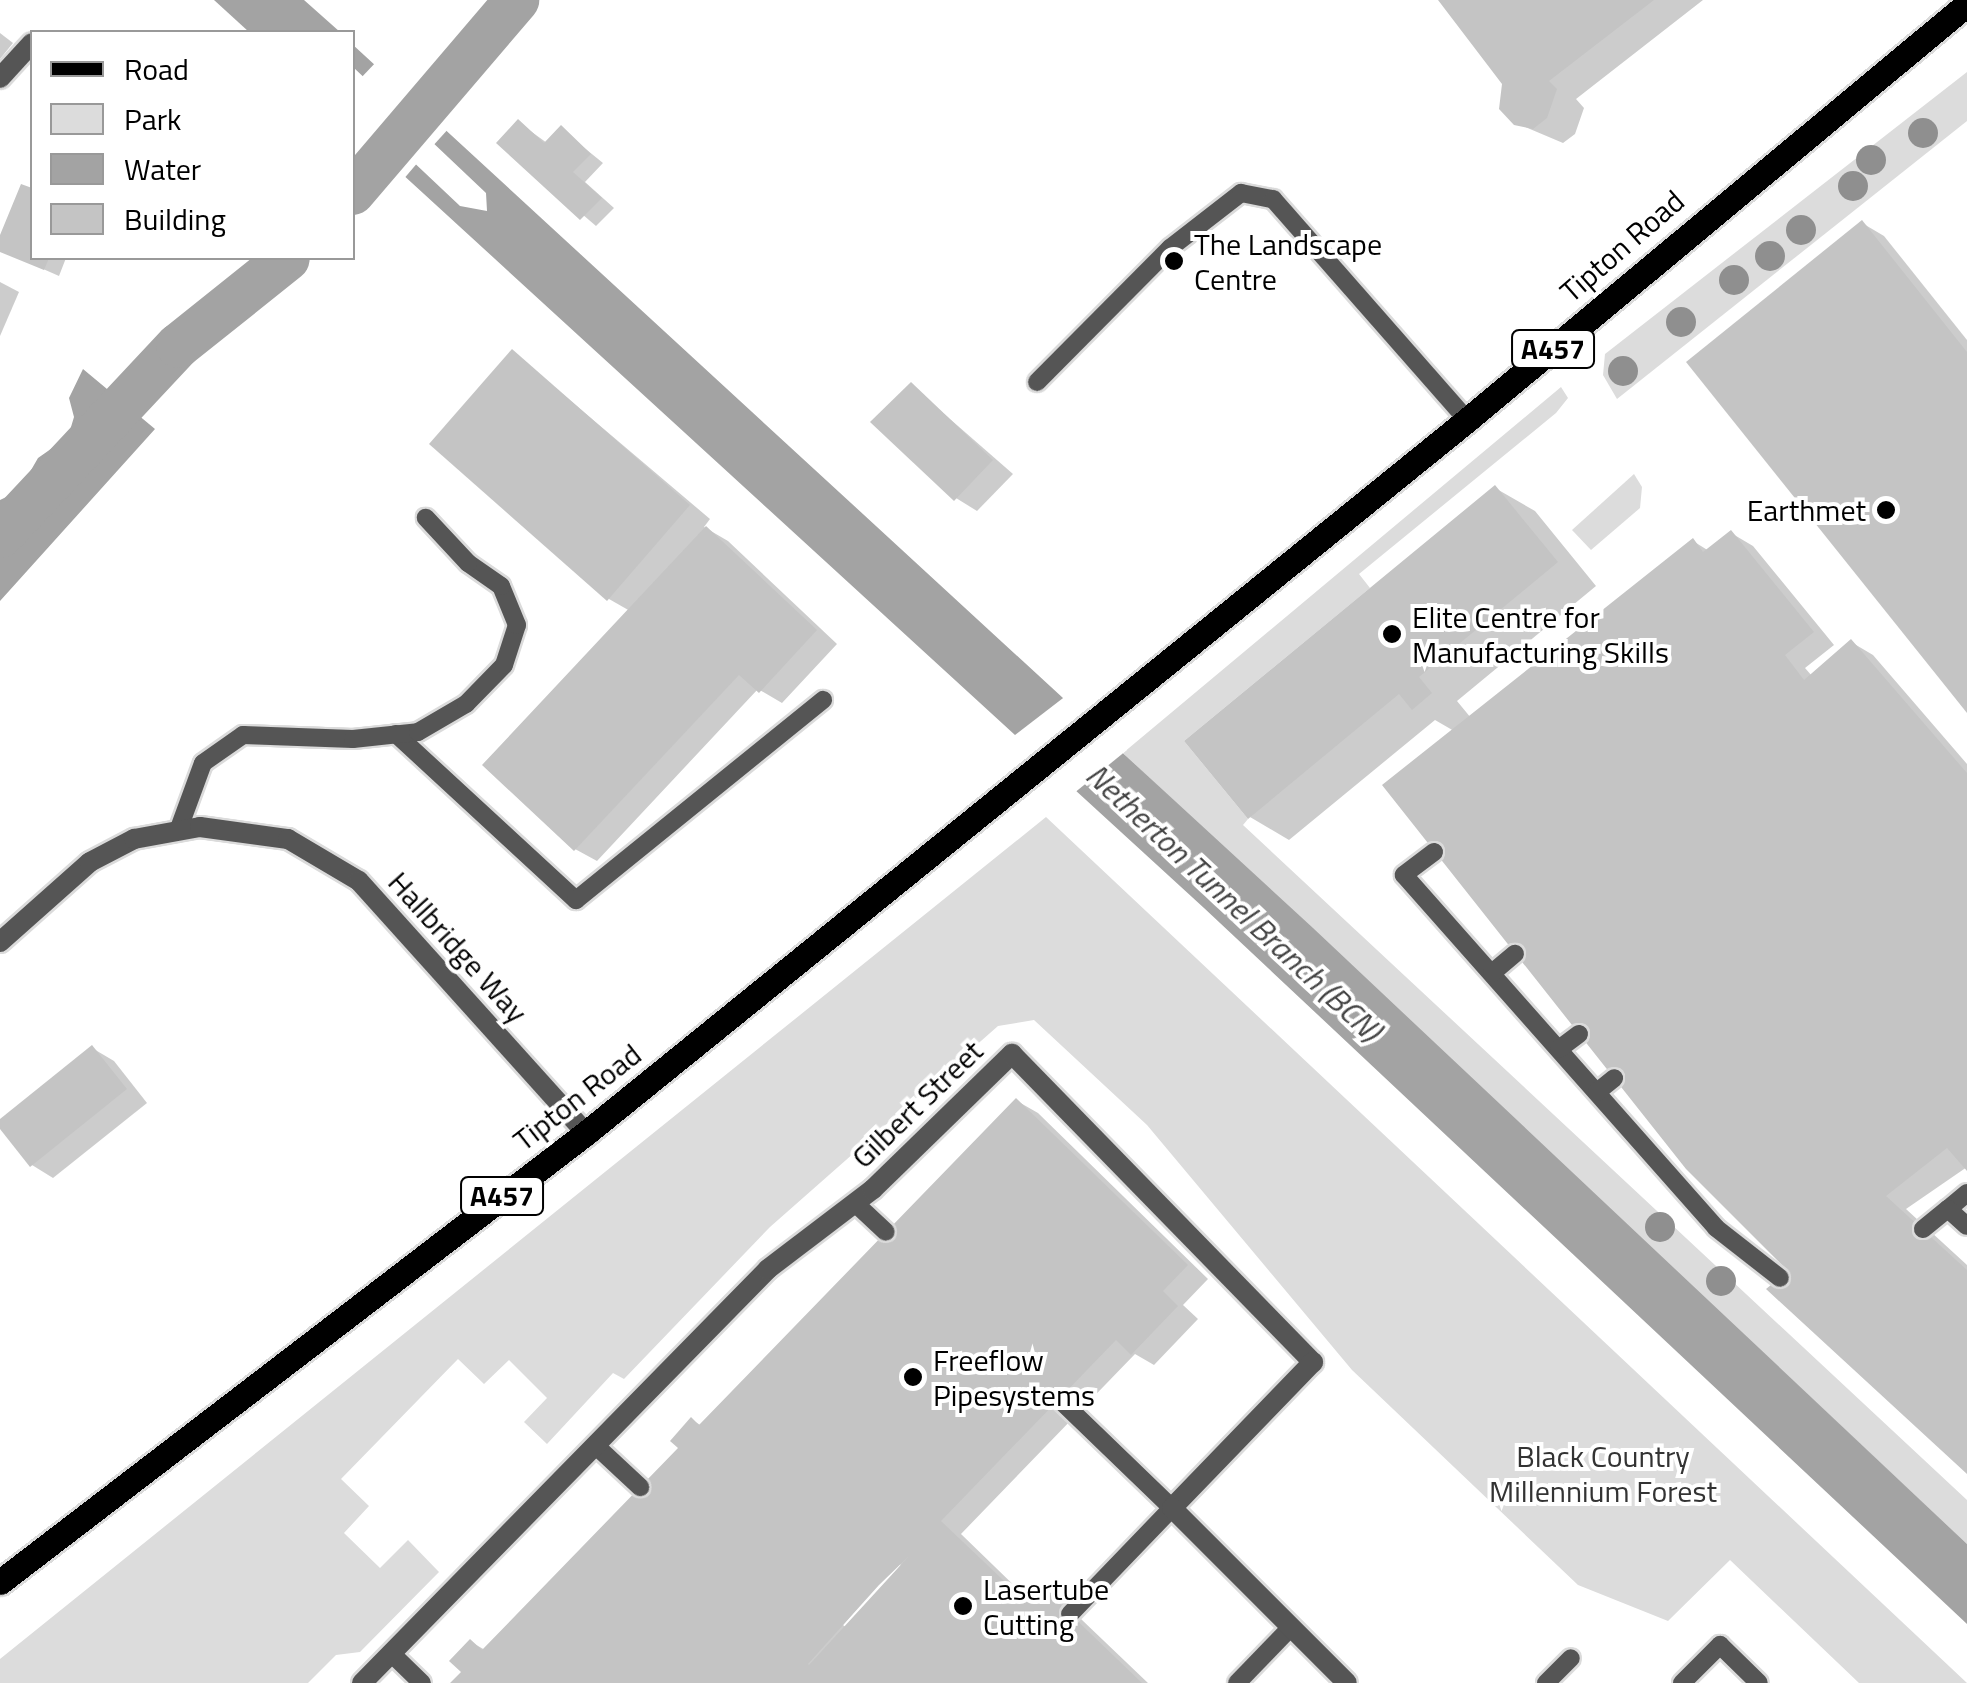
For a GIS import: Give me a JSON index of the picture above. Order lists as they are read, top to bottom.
{
  "streets": {
    "main road": ["Tipton Road", "A457"],
    "street": ["Hallbridge Way", "Gilbert Street"]
  },
  "crossings": [
    ["Tipton Road", "Hallbridge Way"]
  ],
  "water": ["Netherton Tunnel Branch (BCN)"],
  "parks": ["Black Country Millennium Forest"],
  "places": [
    "The Landscape Centre",
    "Earthmet",
    "Elite Centre for Manufacturing Skills",
    "Freeflow Pipesystems",
    "Lasertube Cutting"
  ],
  "legend": [
    "Road",
    "Park",
    "Water",
    "Building"
  ]
}
